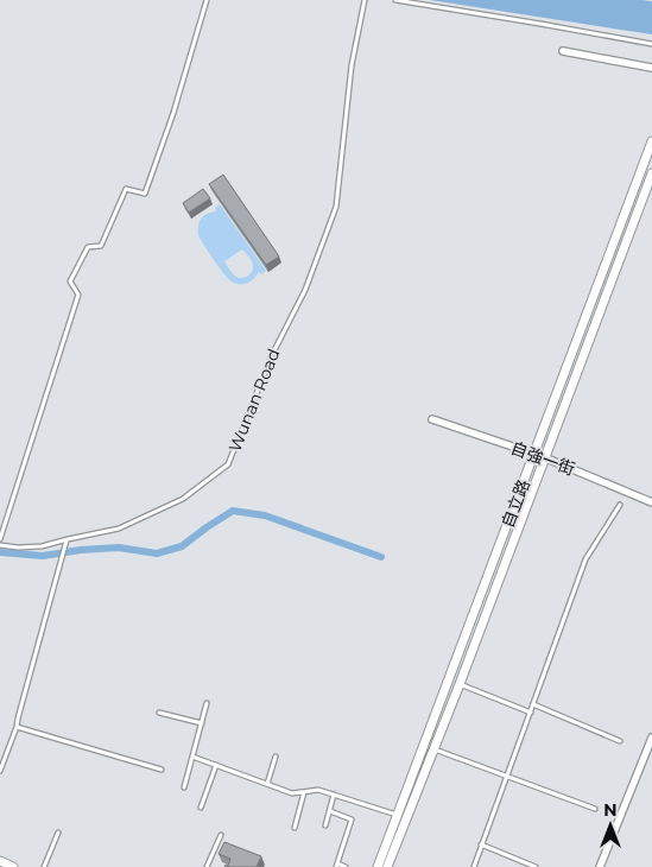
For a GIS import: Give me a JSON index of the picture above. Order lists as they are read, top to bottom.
{
  "streets": {
    "street": ["自強一街", "自立路"],
    "lane": ["Wunan Road"]
  },
  "crossings": [
    ["自強一街", "自立路"]
  ],
  "north": "top"
}
